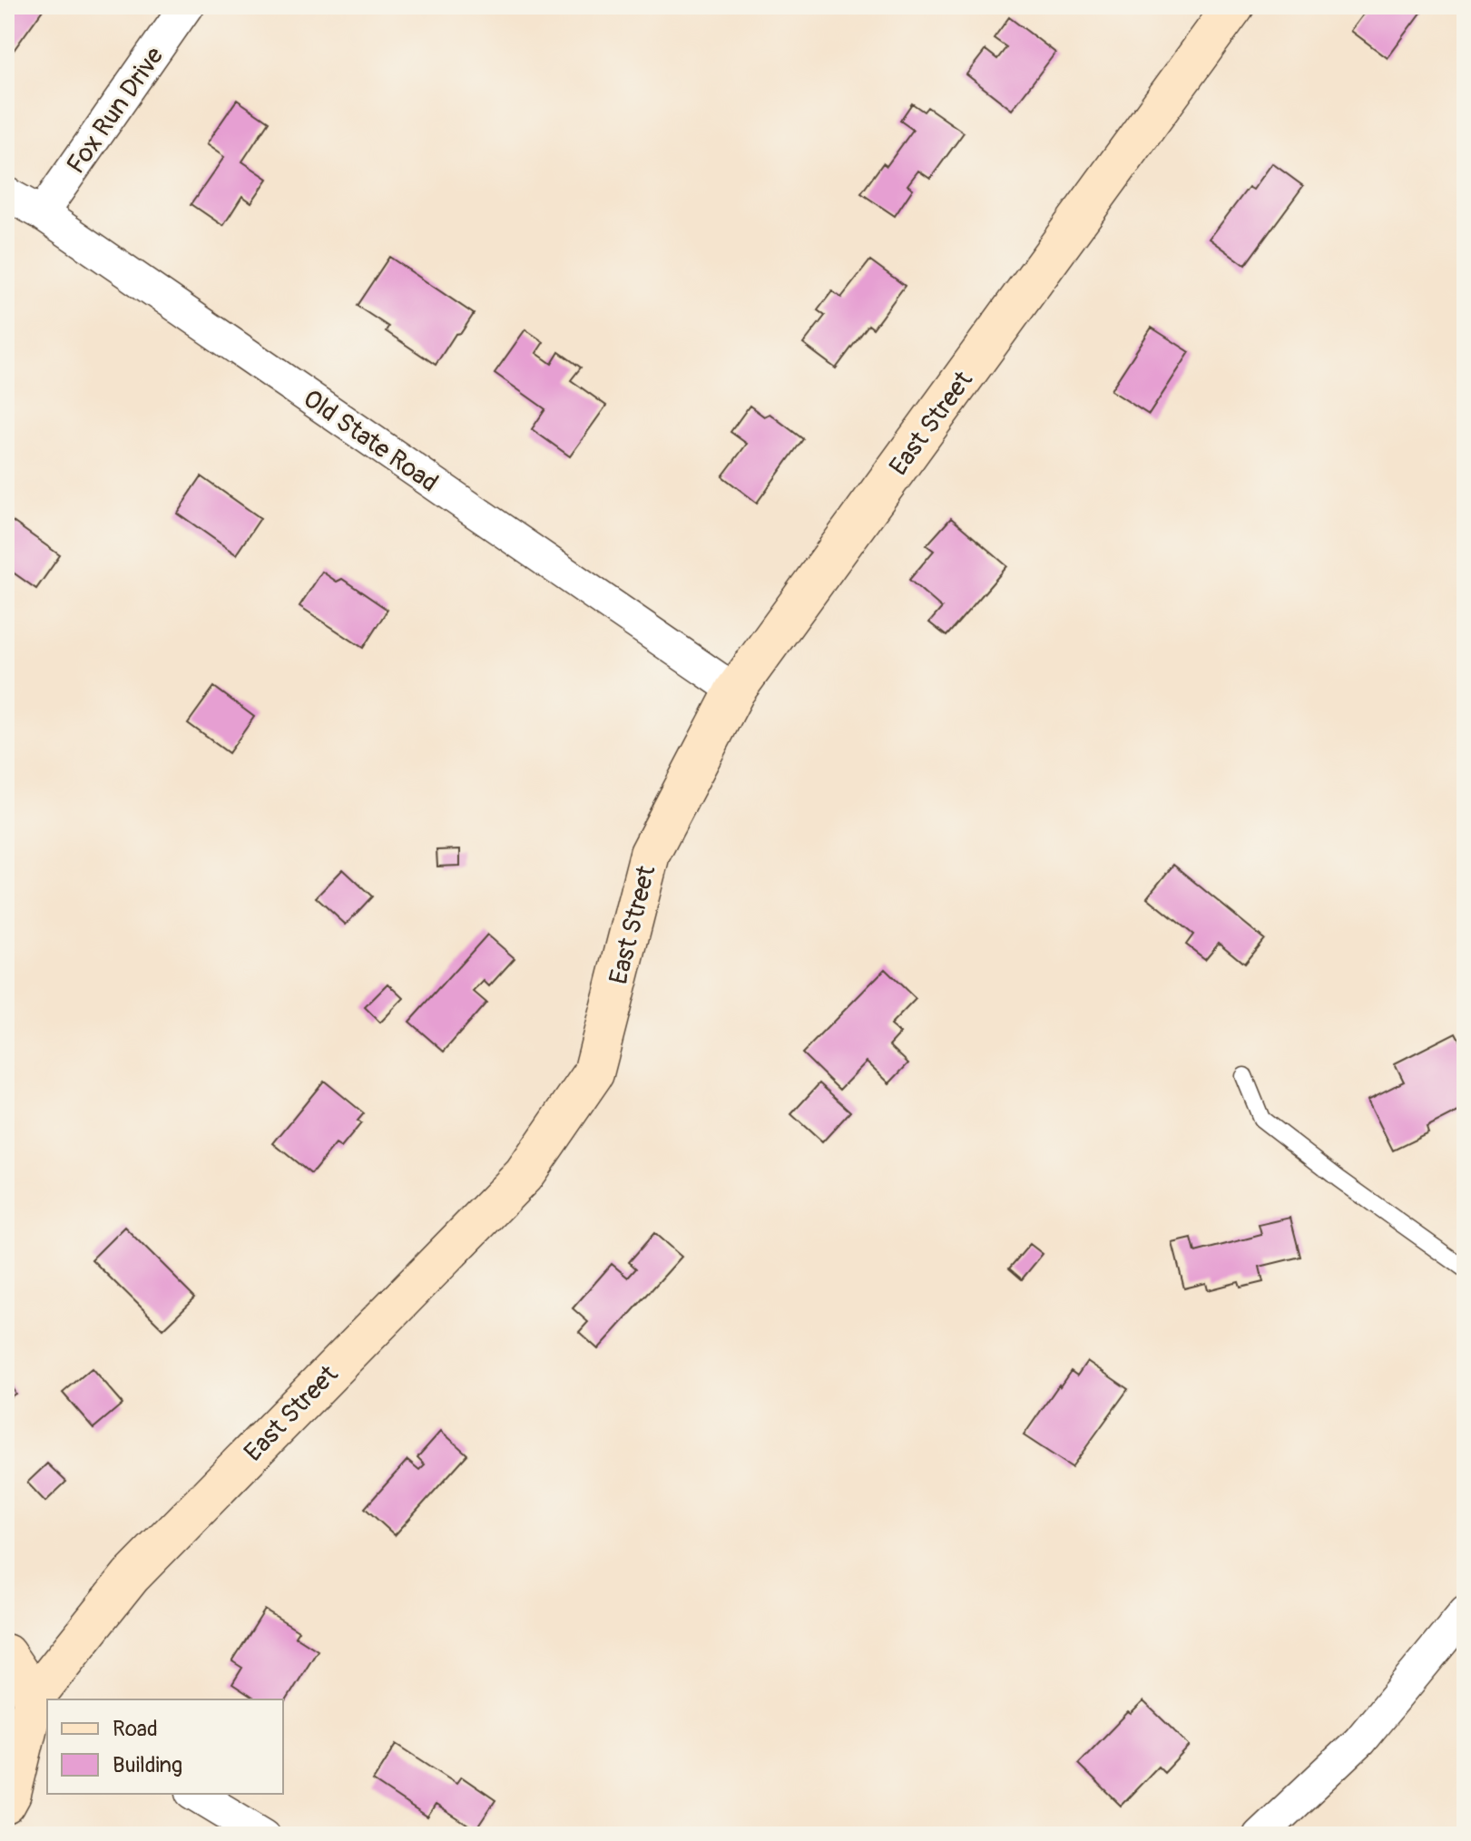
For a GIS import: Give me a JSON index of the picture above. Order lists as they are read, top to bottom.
{
  "streets": {
    "street": ["Fox Run Drive", "East Street", "Old State Road"]
  },
  "crossings": [
    ["Fox Run Drive", "Old State Road"],
    ["East Street", "Old State Road"]
  ],
  "legend": ["Road", "Building"]
}
